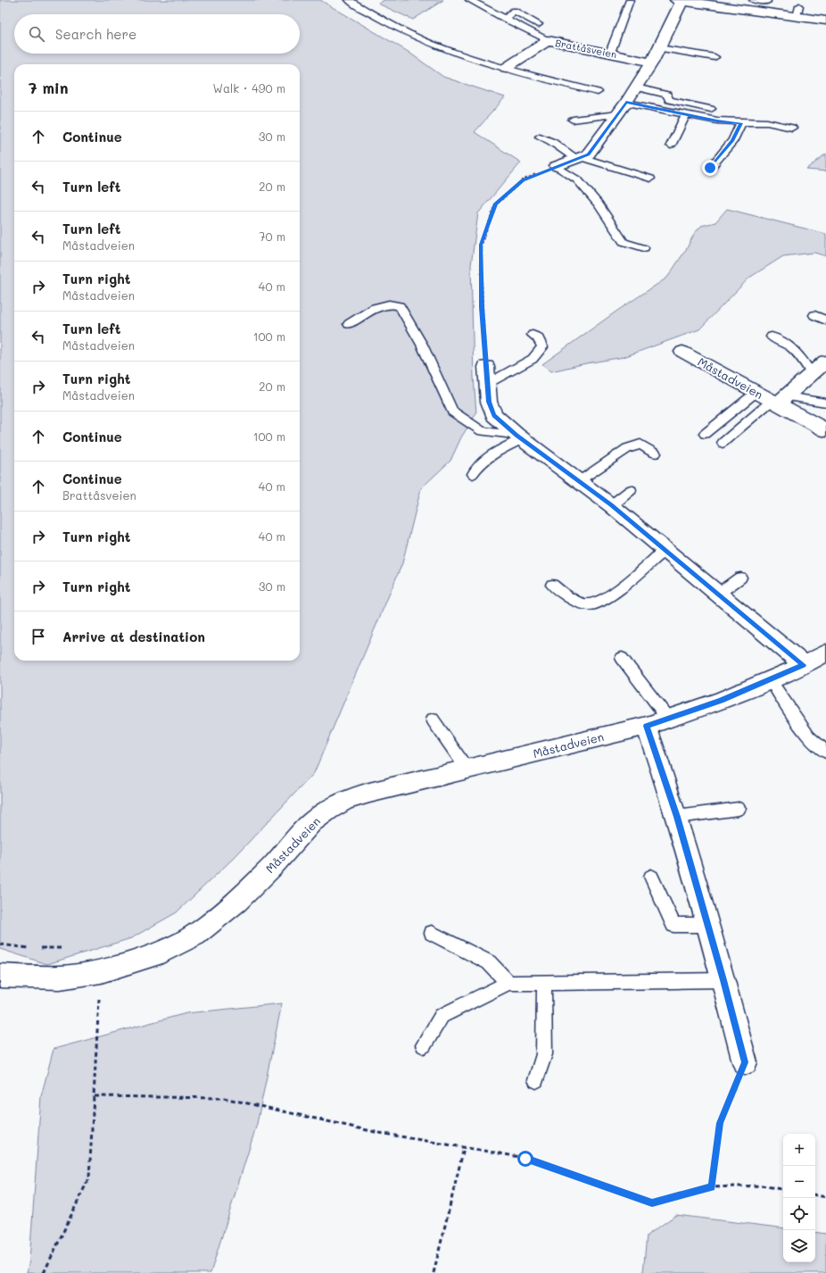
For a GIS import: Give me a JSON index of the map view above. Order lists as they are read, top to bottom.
{
  "streets": {
    "street": ["Brattåsveien", "Måstadveien"]
  },
  "page": {
    "search": "Search here",
    "heading": ["7 min", "Walk · 490 m"],
    "list": [
      ["Continue", "30 m"],
      ["Turn left", "20 m"],
      ["Turn left", "Måstadveien", "70 m"],
      ["Turn right", "Måstadveien", "40 m"],
      ["Turn left", "Måstadveien", "100 m"],
      ["Turn right", "Måstadveien", "20 m"],
      ["Continue", "100 m"],
      ["Continue", "Brattåsveien", "40 m"],
      ["Turn right", "40 m"],
      ["Turn right", "30 m"],
      "Arrive at destination"
    ],
    "map_buttons": ["+", "−"]
  }
}
